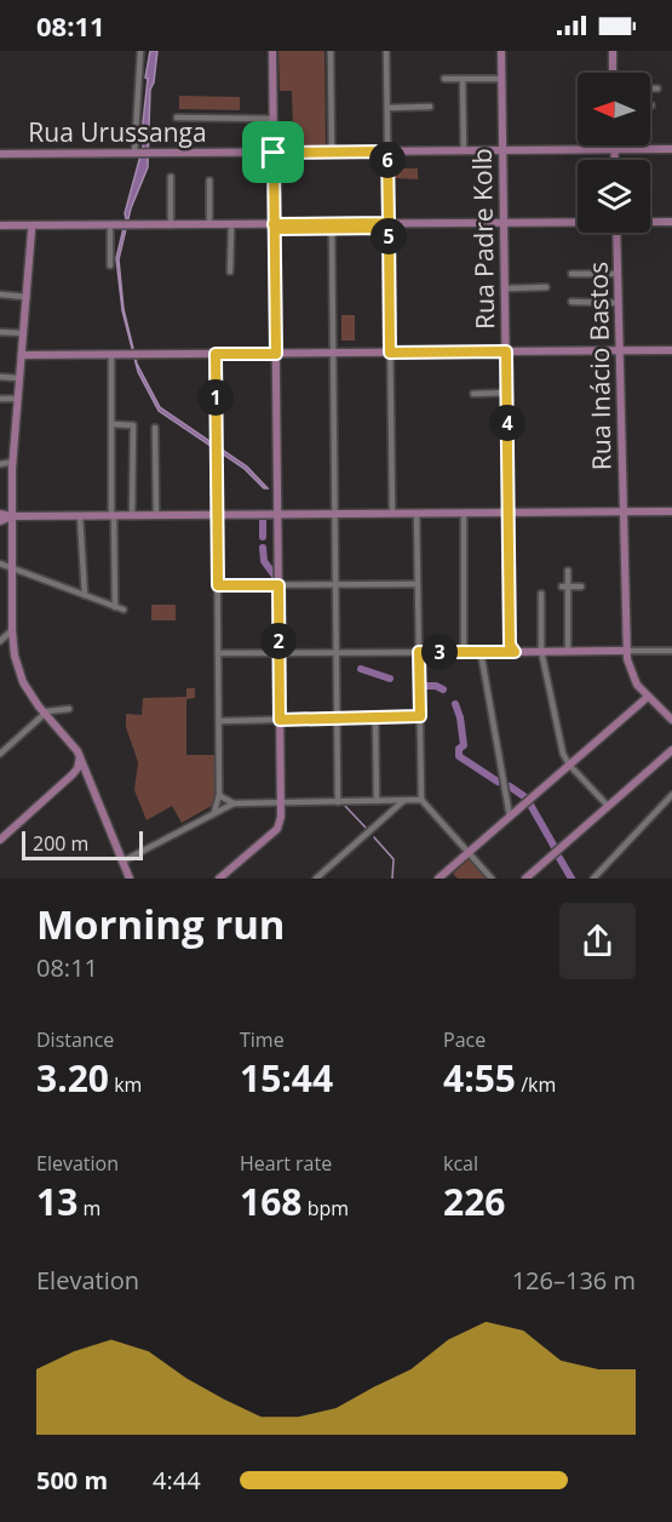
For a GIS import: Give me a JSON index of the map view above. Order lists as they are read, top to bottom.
{
  "streets": {
    "main road": ["Rua Urussanga", "Rua Padre Kolb", "Rua Inácio Bastos"]
  },
  "crossings": [
    ["Rua Urussanga", "Rua Padre Kolb"]
  ],
  "scale_bar": "200 m",
  "north": "left",
  "page": {
    "status": "08:11",
    "pins": [
      "6",
      "5",
      "1",
      "4",
      "2",
      "3"
    ],
    "scale": "200 m",
    "heading": ["Morning run", "08:11"],
    "stats": [
      ["Distance", "3.20 km"],
      ["Time", "15:44"],
      ["Pace", "4:55 /km"],
      ["Elevation", "13 m"],
      ["Heart rate", "168 bpm"],
      ["kcal", "226"]
    ],
    "chart": ["Elevation", "126–136 m"],
    "list": [
      {
        "name": "500 m",
        "note": "4:44"
      }
    ]
  }
}
